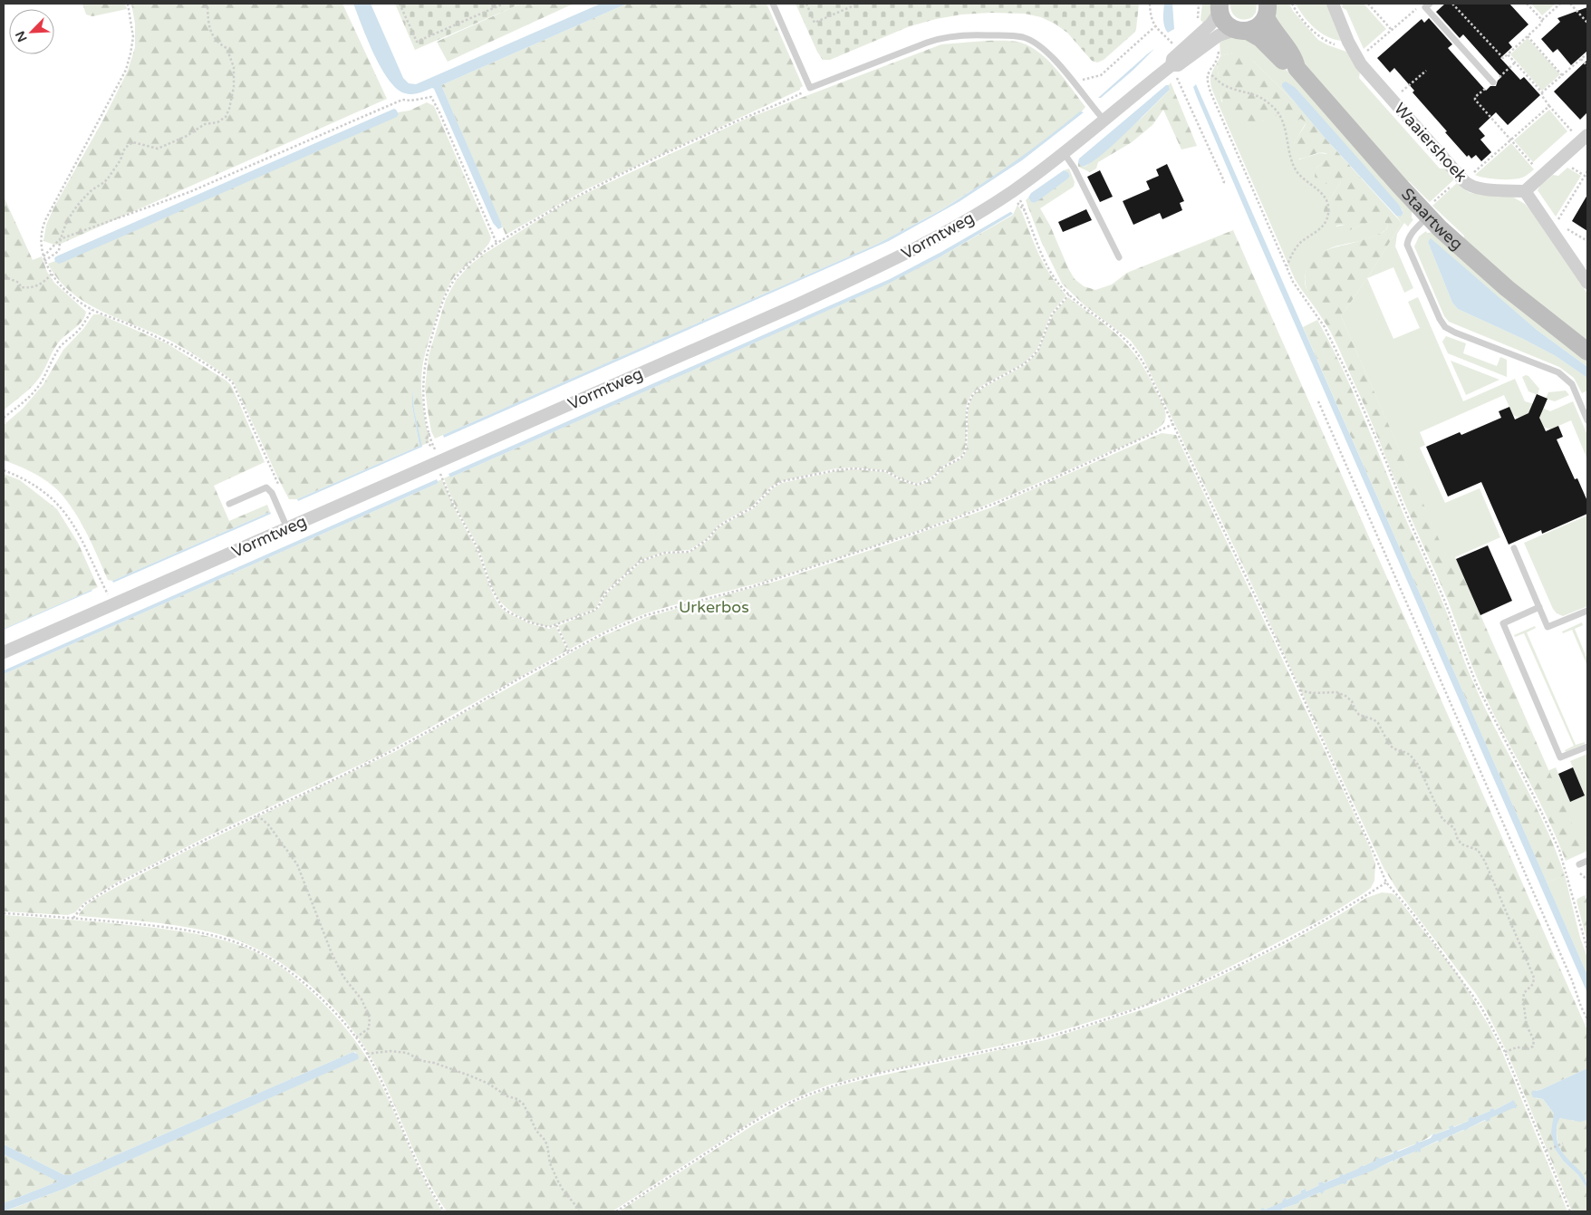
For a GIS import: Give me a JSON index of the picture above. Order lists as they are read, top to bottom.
{
  "streets": {
    "main road": ["Staartweg"],
    "street": ["Waaiershoek", "Vormtweg"]
  },
  "crossings": [
    ["Staartweg", "Vormtweg"]
  ],
  "parks": ["Urkerbos"],
  "north": "bottom left"
}
